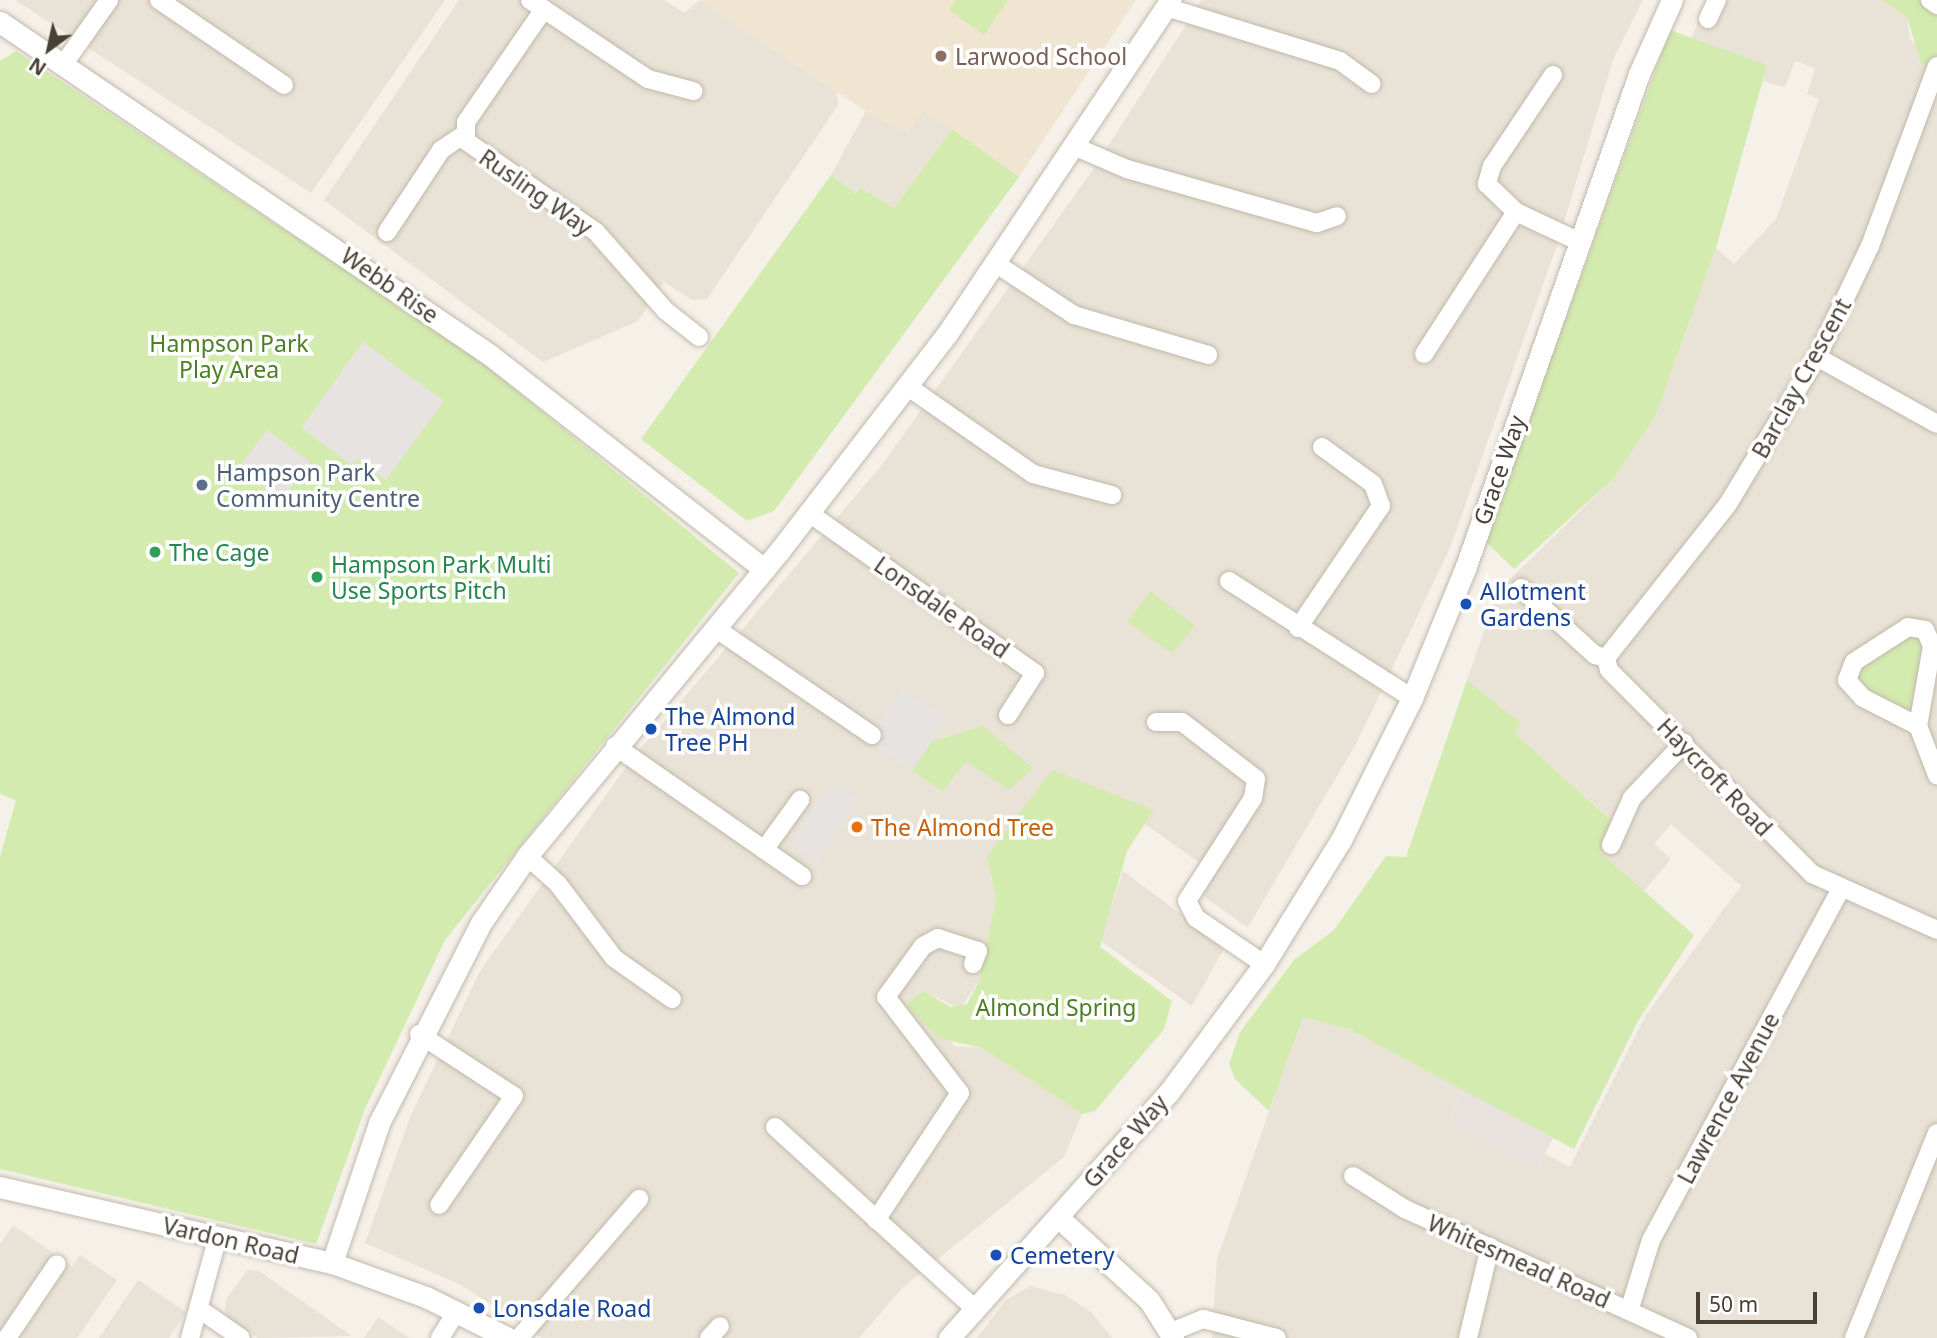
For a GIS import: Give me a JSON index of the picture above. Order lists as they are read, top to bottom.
{
  "streets": {
    "street": [
      "Rusling Way",
      "Webb Rise",
      "Barclay Crescent",
      "Grace Way",
      "Lonsdale Road",
      "Haycroft Road",
      "Lawrence Avenue",
      "Vardon Road",
      "Whitesmead Road"
    ]
  },
  "crossings": [
    ["Barclay Crescent", "Haycroft Road"],
    ["Haycroft Road", "Lawrence Avenue"],
    ["Lawrence Avenue", "Whitesmead Road"]
  ],
  "parks": ["Hampson Park Play Area", "Almond Spring"],
  "places": [
    "Larwood School",
    "Hampson Park Community Centre",
    "The Cage",
    "Hampson Park Multi Use Sports Pitch",
    "Allotment Gardens",
    "The Almond Tree PH",
    "The Almond Tree",
    "Cemetery",
    "Lonsdale Road"
  ],
  "scale_bar": "50 m",
  "north": "bottom left"
}
